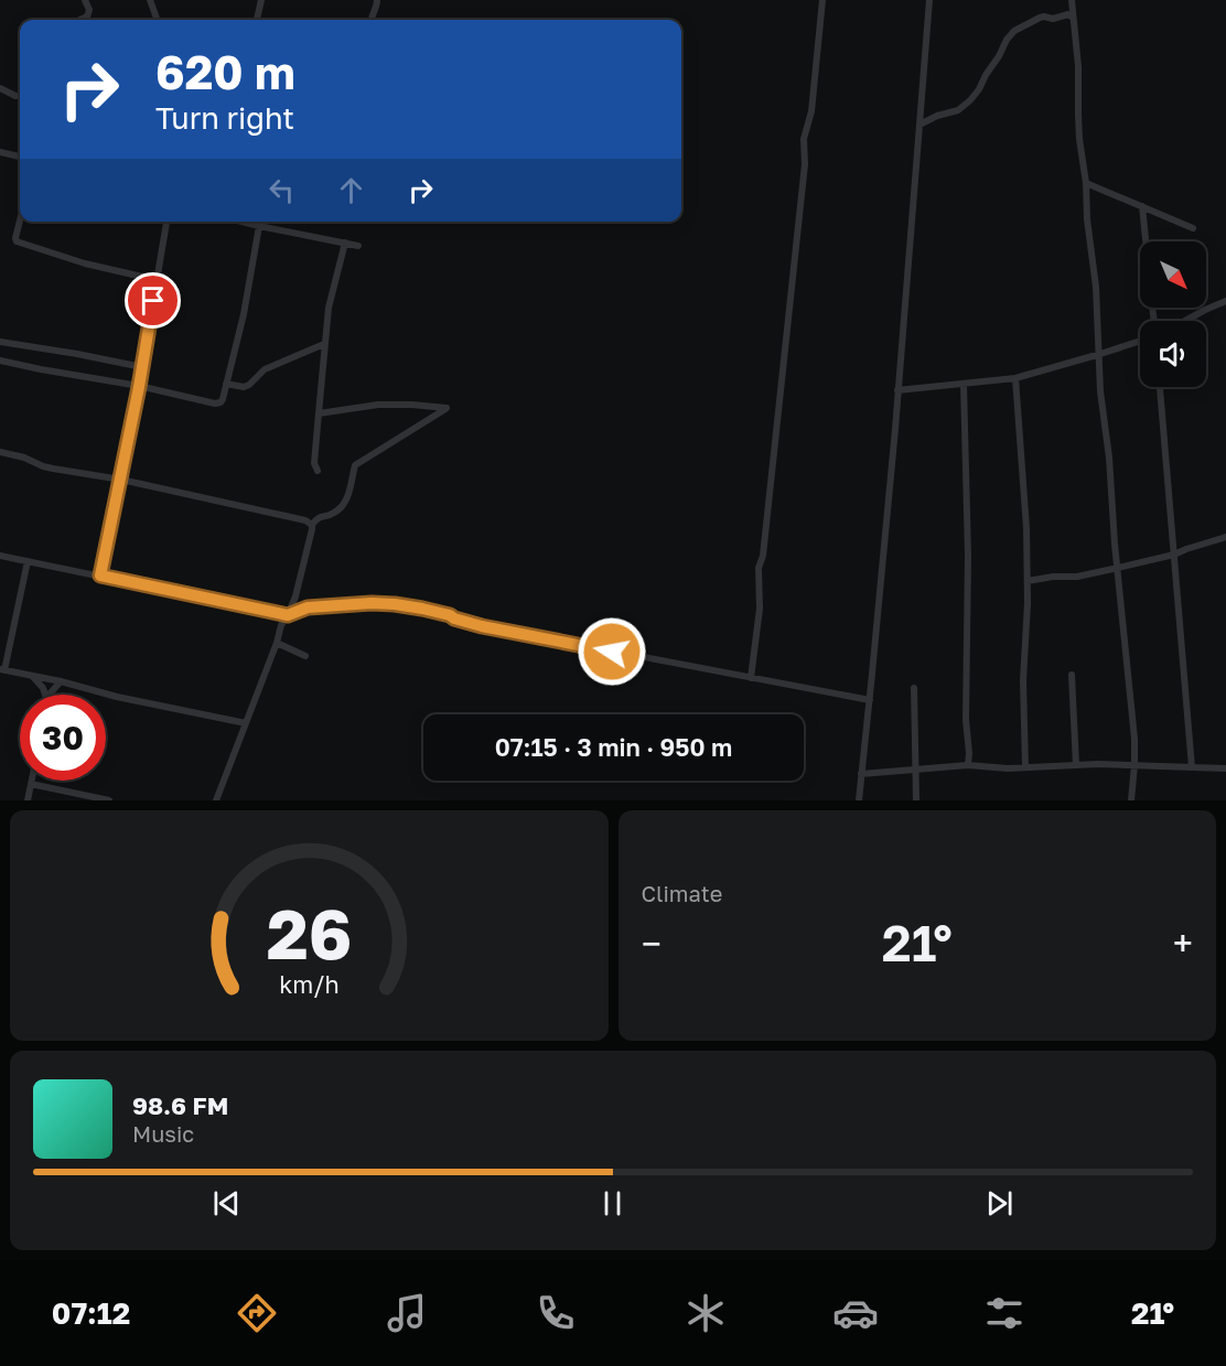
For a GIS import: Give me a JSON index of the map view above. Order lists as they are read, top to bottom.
{
  "north": "bottom right",
  "page": {
    "turn": ["620 m", "Turn right"],
    "limit": "30",
    "trip": "07:15 · 3 min · 950 m",
    "tile": "Climate",
    "heat": ["−", "21°", "+"],
    "song": ["98.6 FM", "Music"],
    "tabs": ["07:12", "21°"],
    "gauge": ["26", "km/h"]
  }
}
